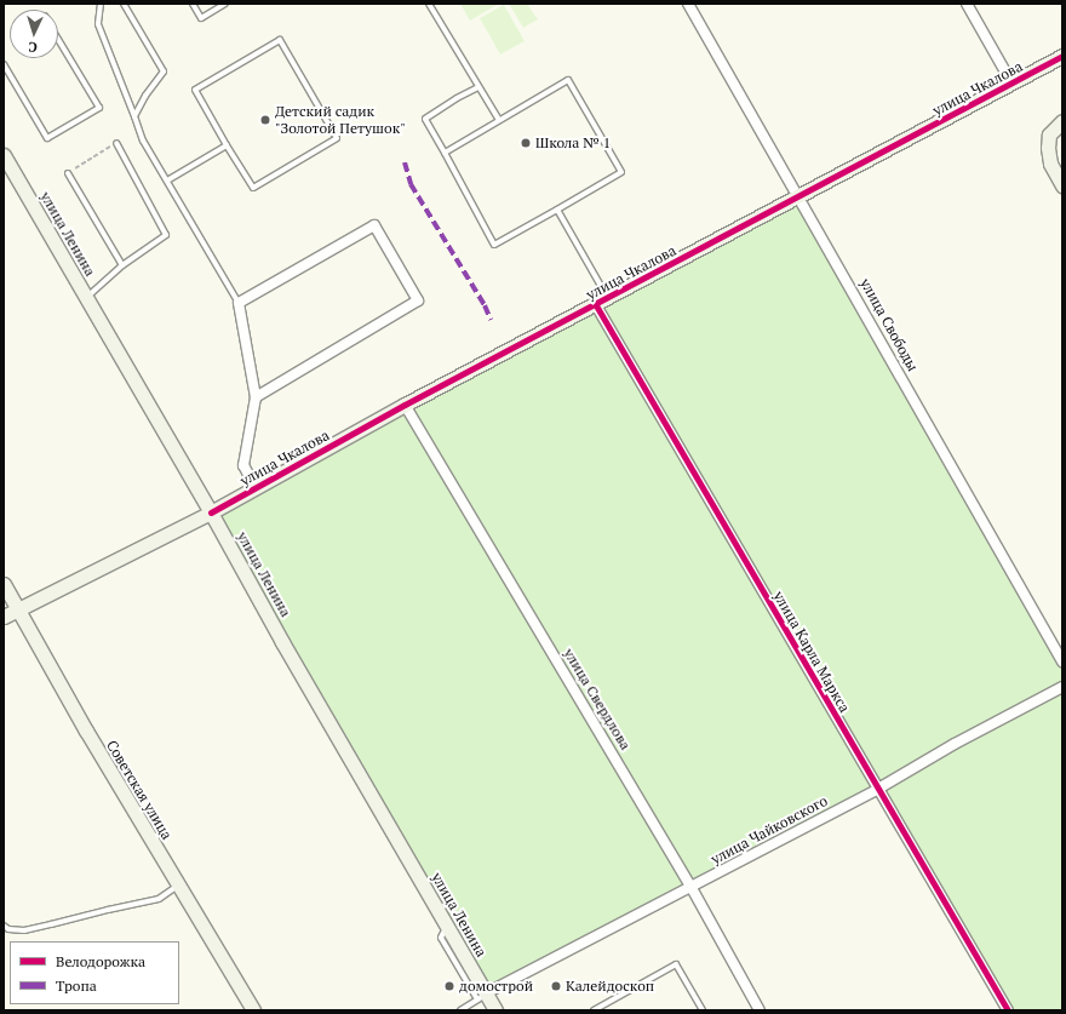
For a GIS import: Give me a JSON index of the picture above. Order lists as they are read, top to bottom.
{
  "streets": {
    "main road": ["улица Чкалова", "улица Ленина", "Советская улица"],
    "street": [
      "улица Свободы",
      "улица Карла Маркса",
      "улица Свердлова",
      "улица Чайковского"
    ]
  },
  "crossings": [
    ["улица Чкалова", "улица Ленина"],
    ["улица Чкалова", "улица Свободы"],
    ["улица Чкалова", "улица Карла Маркса"],
    ["улица Чкалова", "улица Свердлова"],
    ["улица Чкалова", "Советская улица"],
    ["улица Ленина", "улица Чайковского"],
    ["улица Карла Маркса", "улица Чайковского"],
    ["улица Свердлова", "улица Чайковского"]
  ],
  "places": [
    "Детский садик \"Золотой Петушок\"",
    "Школа № 1",
    "домострой",
    "Калейдоскоп"
  ],
  "legend": ["Велодорожка", "Тропа"],
  "north": "bottom"
}
